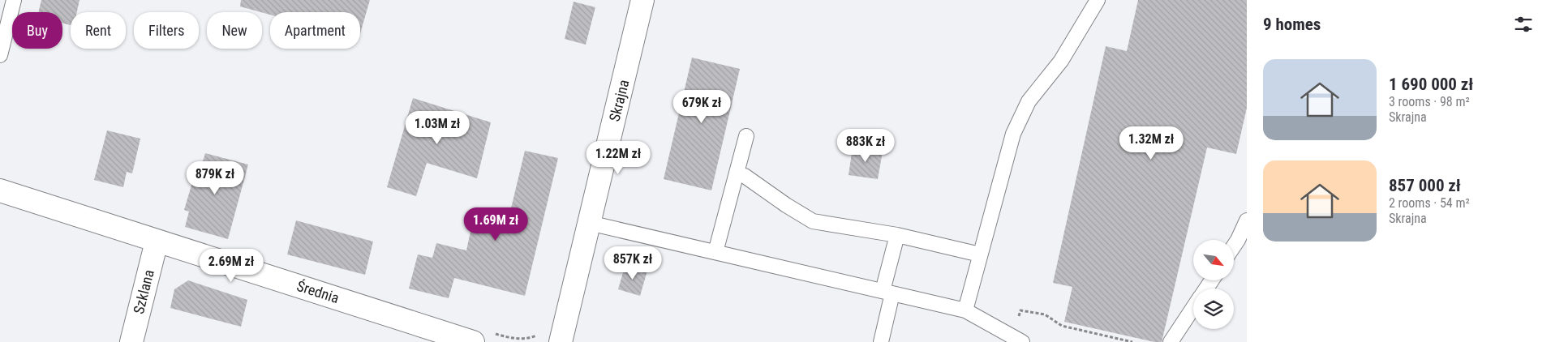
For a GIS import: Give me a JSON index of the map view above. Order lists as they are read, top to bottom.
{
  "streets": {
    "street": ["Skrajna", "Szklana", "Średnia"]
  },
  "crossings": [
    ["Szklana", "Średnia"]
  ],
  "north": "bottom right",
  "page": {
    "heading": "9 homes",
    "chip": [
      "Buy",
      "Rent",
      "Filters",
      "New",
      "Apartment"
    ],
    "list": [
      {
        "name": "1 690 000 zł",
        "note": "3 rooms · 98 m² · Skrajna"
      },
      {
        "name": "857 000 zł",
        "note": "2 rooms · 54 m² · Skrajna"
      }
    ],
    "price": [
      "679K zł",
      "1.03M zł",
      "1.32M zł",
      "883K zł",
      "1.22M zł",
      "879K zł",
      "1.69M zł",
      "857K zł",
      "2.69M zł"
    ]
  }
}
